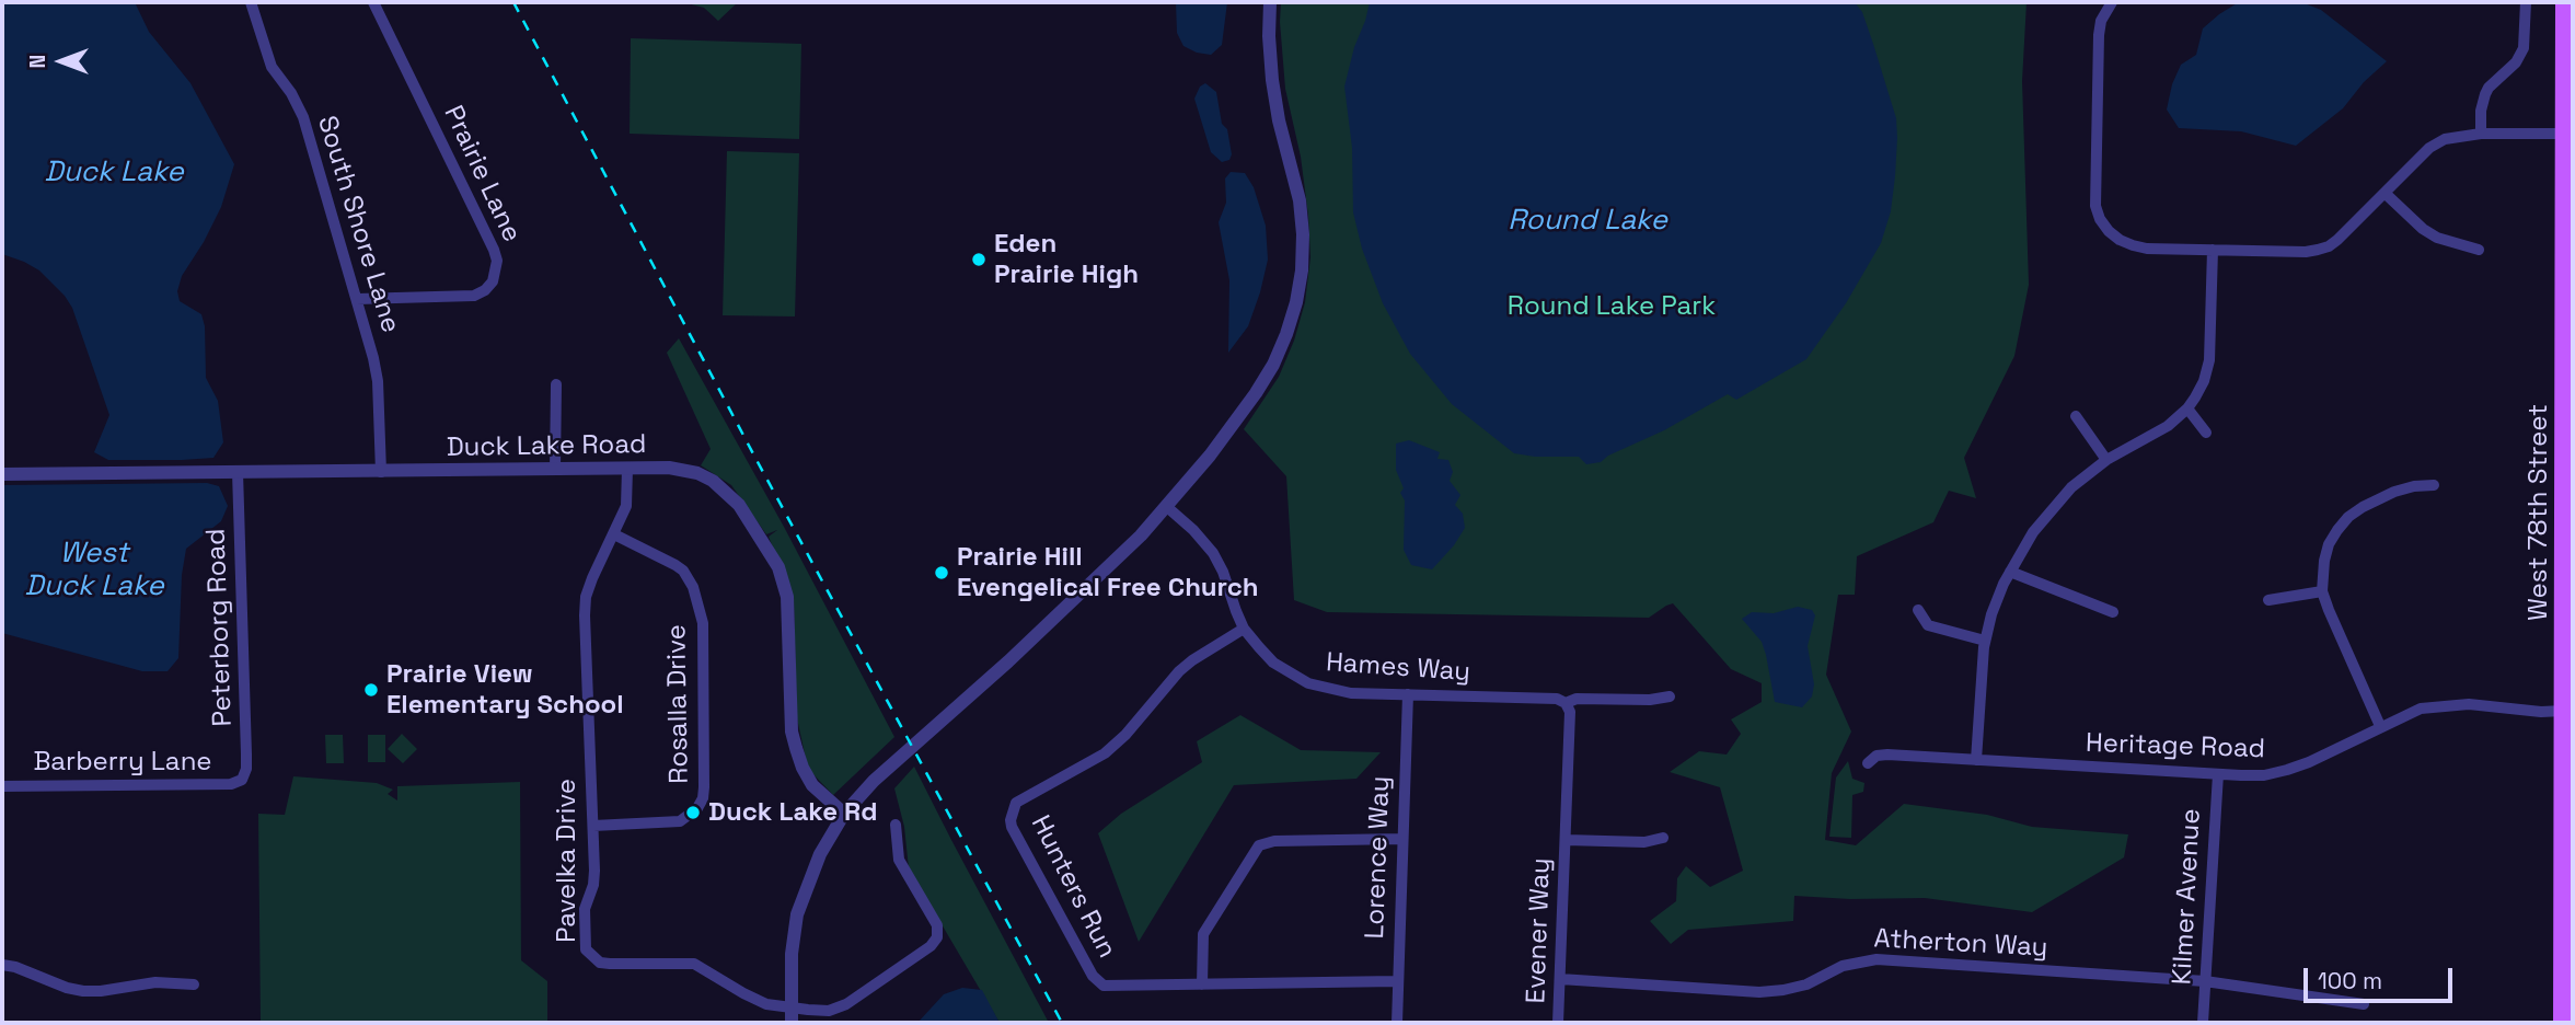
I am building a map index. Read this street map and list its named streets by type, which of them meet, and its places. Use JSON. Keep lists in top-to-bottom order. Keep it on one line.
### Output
{"streets":{"main road":["West 78th Street"],"street":["Prairie Lane","South Shore Lane","Duck Lake Road","Peterborg Road","Hames Way","Rosalla Drive","Heritage Road","Barberry Lane","Lorence Way","Pavelka Drive","Hunters Run","Kilmer Avenue","Evener Way","Atherton Way"]},"crossings":[["Prairie Lane","South Shore Lane"],["South Shore Lane","Duck Lake Road"],["Duck Lake Road","Peterborg Road"],["Duck Lake Road","Pavelka Drive"],["West 78th Street","Heritage Road"],["Peterborg Road","Barberry Lane"],["Hames Way","Lorence Way"],["Hames Way","Hunters Run"],["Hames Way","Evener Way"],["Rosalla Drive","Pavelka Drive"],["Heritage Road","Kilmer Avenue"],["Lorence Way","Hunters Run"],["Kilmer Avenue","Atherton Way"],["Evener Way","Atherton Way"]],"water":["Duck Lake","Round Lake","West Duck Lake"],"parks":["Round Lake Park"],"places":["Eden Prairie High","Prairie Hill Evengelical Free Church","Prairie View Elementary School","Duck Lake Rd"],"scale_bar":"100 m","north":"left"}
